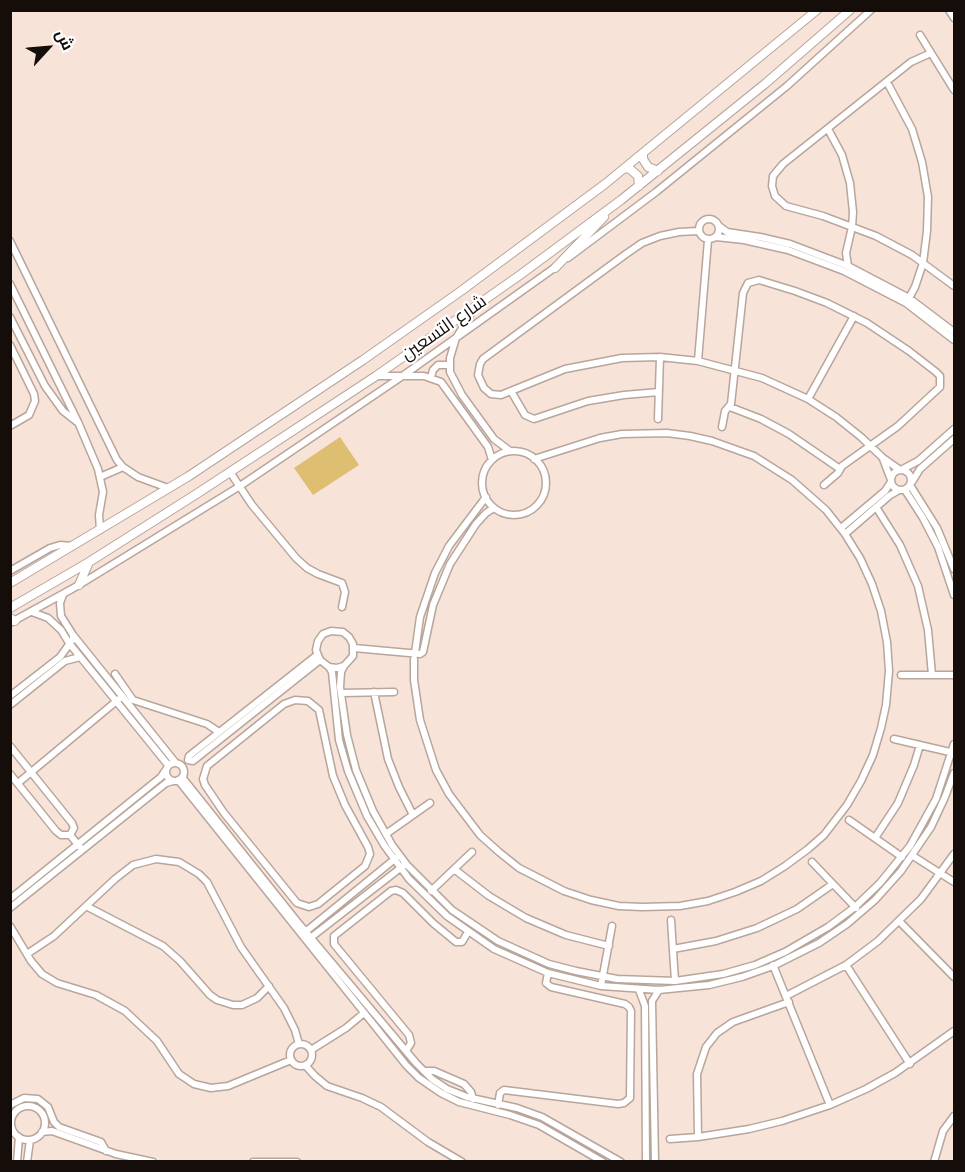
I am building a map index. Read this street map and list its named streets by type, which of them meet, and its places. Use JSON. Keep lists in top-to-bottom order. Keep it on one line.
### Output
{"streets":{"main road":["شارع التسعين"]},"north":"top right"}
